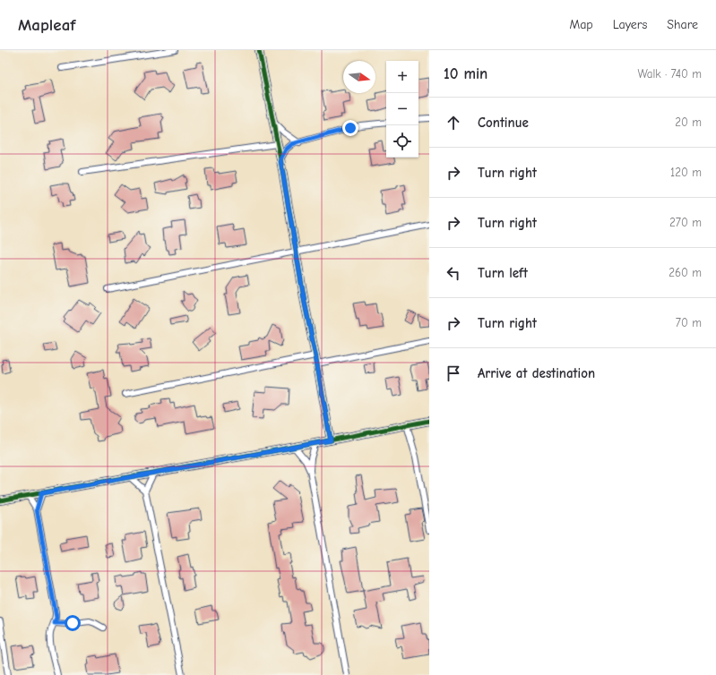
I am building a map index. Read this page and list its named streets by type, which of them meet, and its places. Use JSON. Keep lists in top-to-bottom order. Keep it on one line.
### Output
{"north":"right","page":{"header":"Mapleaf","nav":["Map","Layers","Share"],"heading":["10 min","Walk · 740 m"],"map_buttons":["+","−"],"list":[["Continue","20 m"],["Turn right","120 m"],["Turn right","270 m"],["Turn left","260 m"],["Turn right","70 m"],"Arrive at destination"]}}
